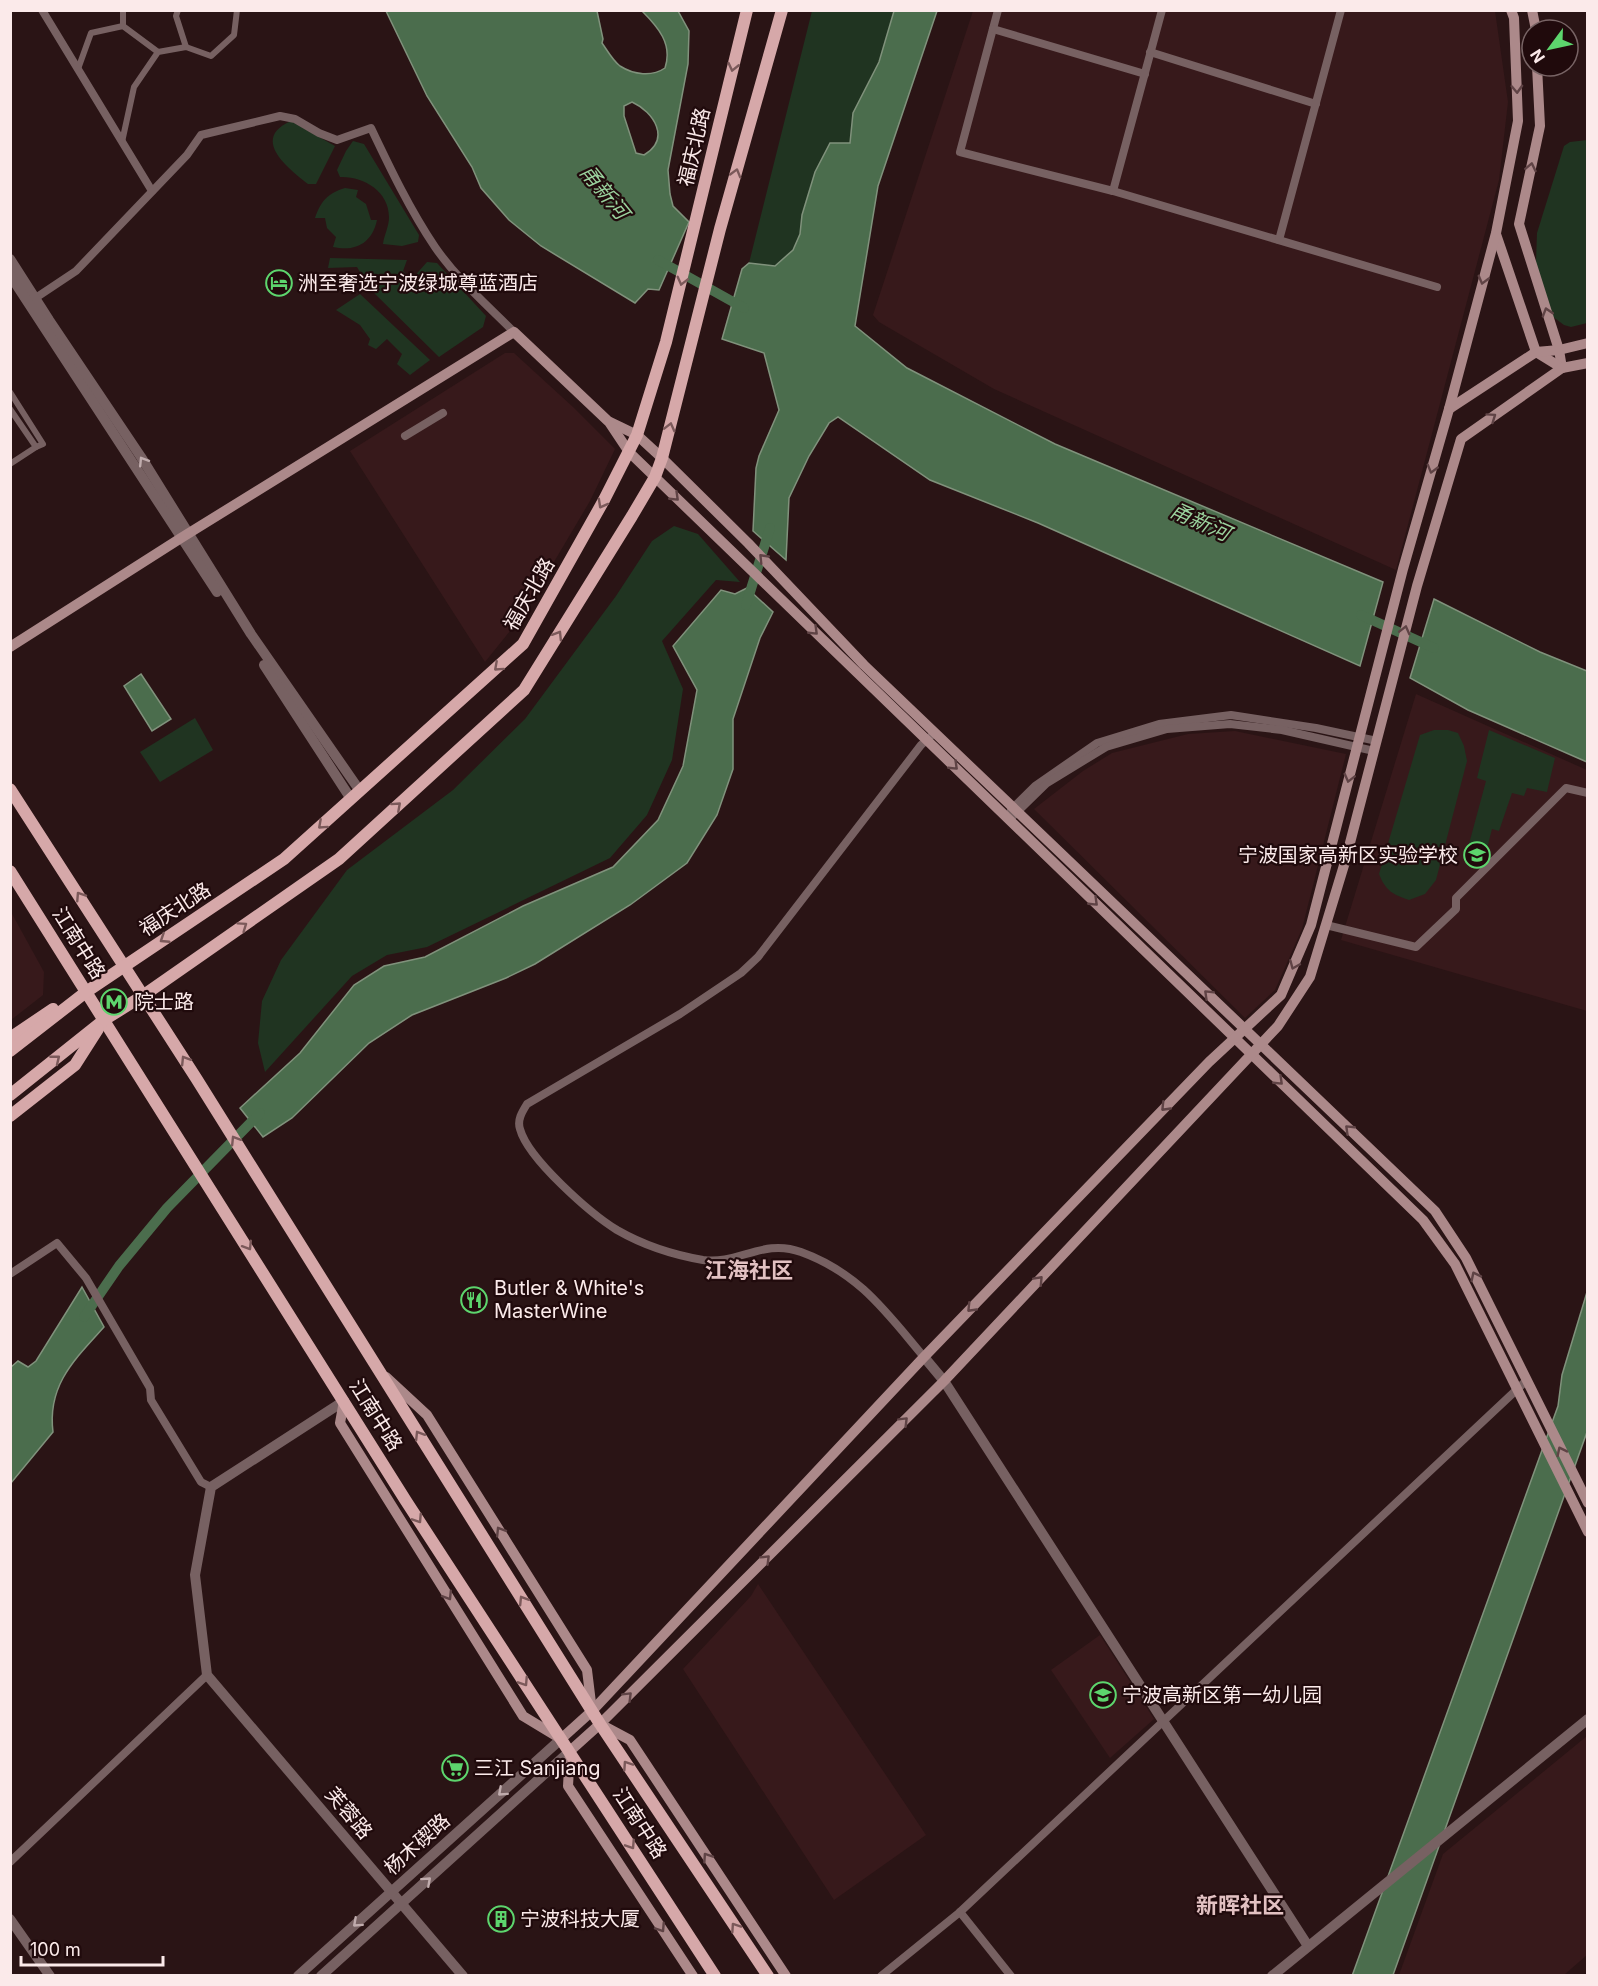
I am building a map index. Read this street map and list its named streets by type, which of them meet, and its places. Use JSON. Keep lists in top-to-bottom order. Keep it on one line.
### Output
{"streets":{"main road":["福庆北路","江南中路"],"street":["芙蓉路","杨木碶路"]},"crossings":[["福庆北路","江南中路"],["江南中路","杨木碶路"],["芙蓉路","杨木碶路"]],"districts":["江海社区","新晖社区"],"water":["甬新河"],"places":{"hotel":["洲至奢选宁波绿城尊蓝酒店"],"school or university":["宁波国家高新区实验学校","宁波高新区第一幼儿园"],"metro station":["院士路"],"restaurant":["Butler & White's MasterWine"],"supermarket":["三江 Sanjiang"],"building":["宁波科技大厦"]},"scale_bar":"100 m","north":"bottom left"}
